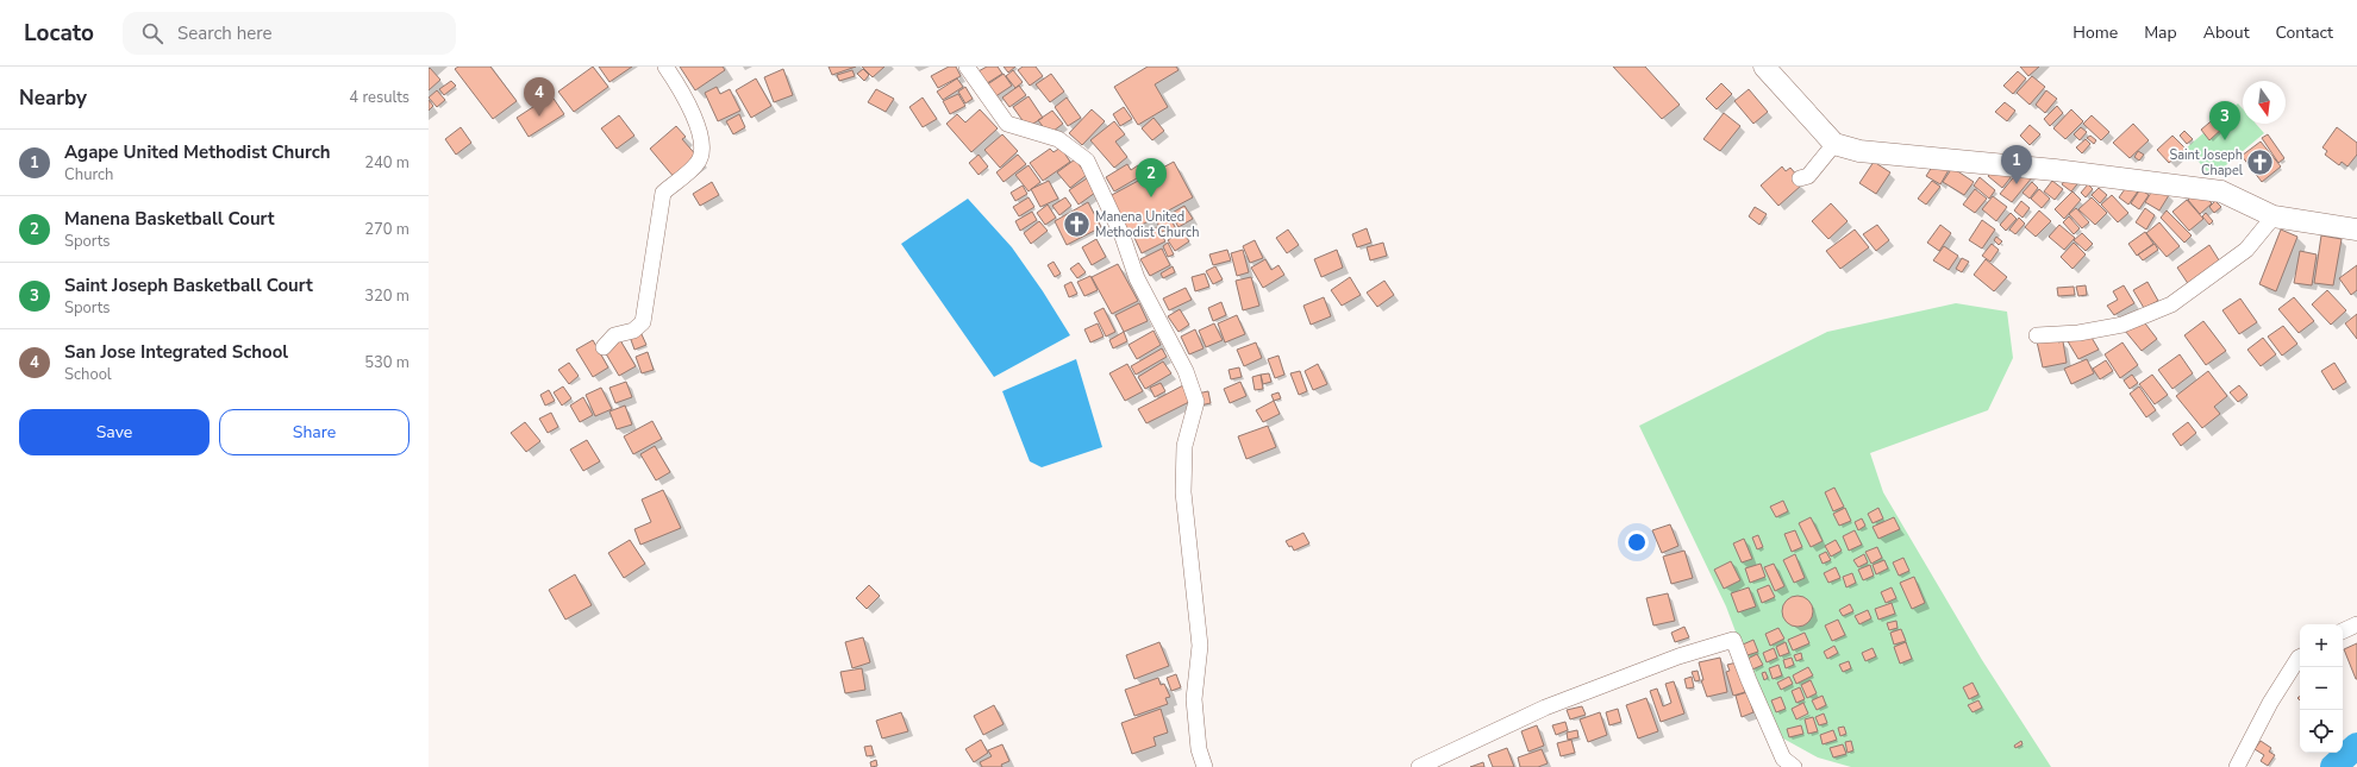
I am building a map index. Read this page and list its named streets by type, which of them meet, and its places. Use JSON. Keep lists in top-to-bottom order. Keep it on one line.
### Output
{"places":{"church":["Saint Joseph Chapel","Manena United Methodist Church"]},"north":"bottom","page":{"header":"Locato","search":"Search here","nav":["Home","Map","About","Contact"],"heading":["Nearby","4 results"],"pins":["4","3","1","2"],"list":[{"mark":"1","name":"Agape United Methodist Church","note":"Church","value":"240 m"},{"mark":"2","name":"Manena Basketball Court","note":"Sports","value":"270 m"},{"mark":"3","name":"Saint Joseph Basketball Court","note":"Sports","value":"320 m"},{"mark":"4","name":"San Jose Integrated School","note":"School","value":"530 m"}],"buttons":["Save","Share"],"map_buttons":["+","−"]}}
